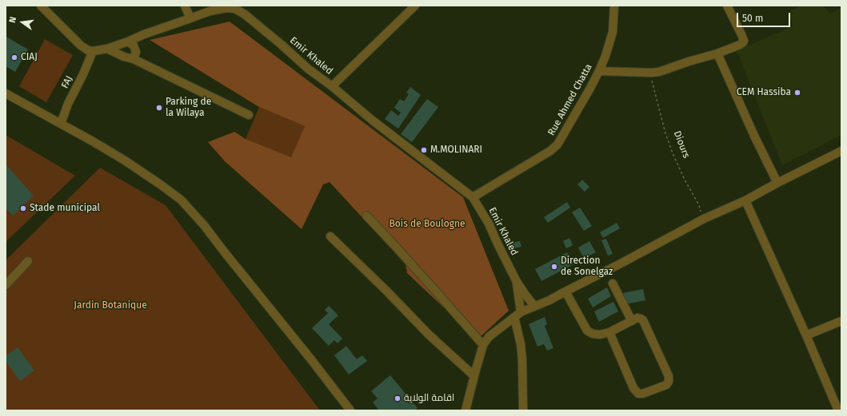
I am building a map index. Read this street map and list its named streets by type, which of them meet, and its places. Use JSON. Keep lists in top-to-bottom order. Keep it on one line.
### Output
{"streets":{"street":["Emir Khaled","FAJ","Rue Ahmed Chatta"],"path":["Diours"]},"crossings":[["Emir Khaled","FAJ"],["Emir Khaled","Rue Ahmed Chatta"]],"parks":["Bois de Boulogne","Jardin Botanique"],"places":["CIAJ","CEM Hassiba","Parking de la Wilaya","M.MOLINARI","Stade municipal","Direction de Sonelgaz","اقامة الولاية"],"scale_bar":"50 m","north":"left"}
